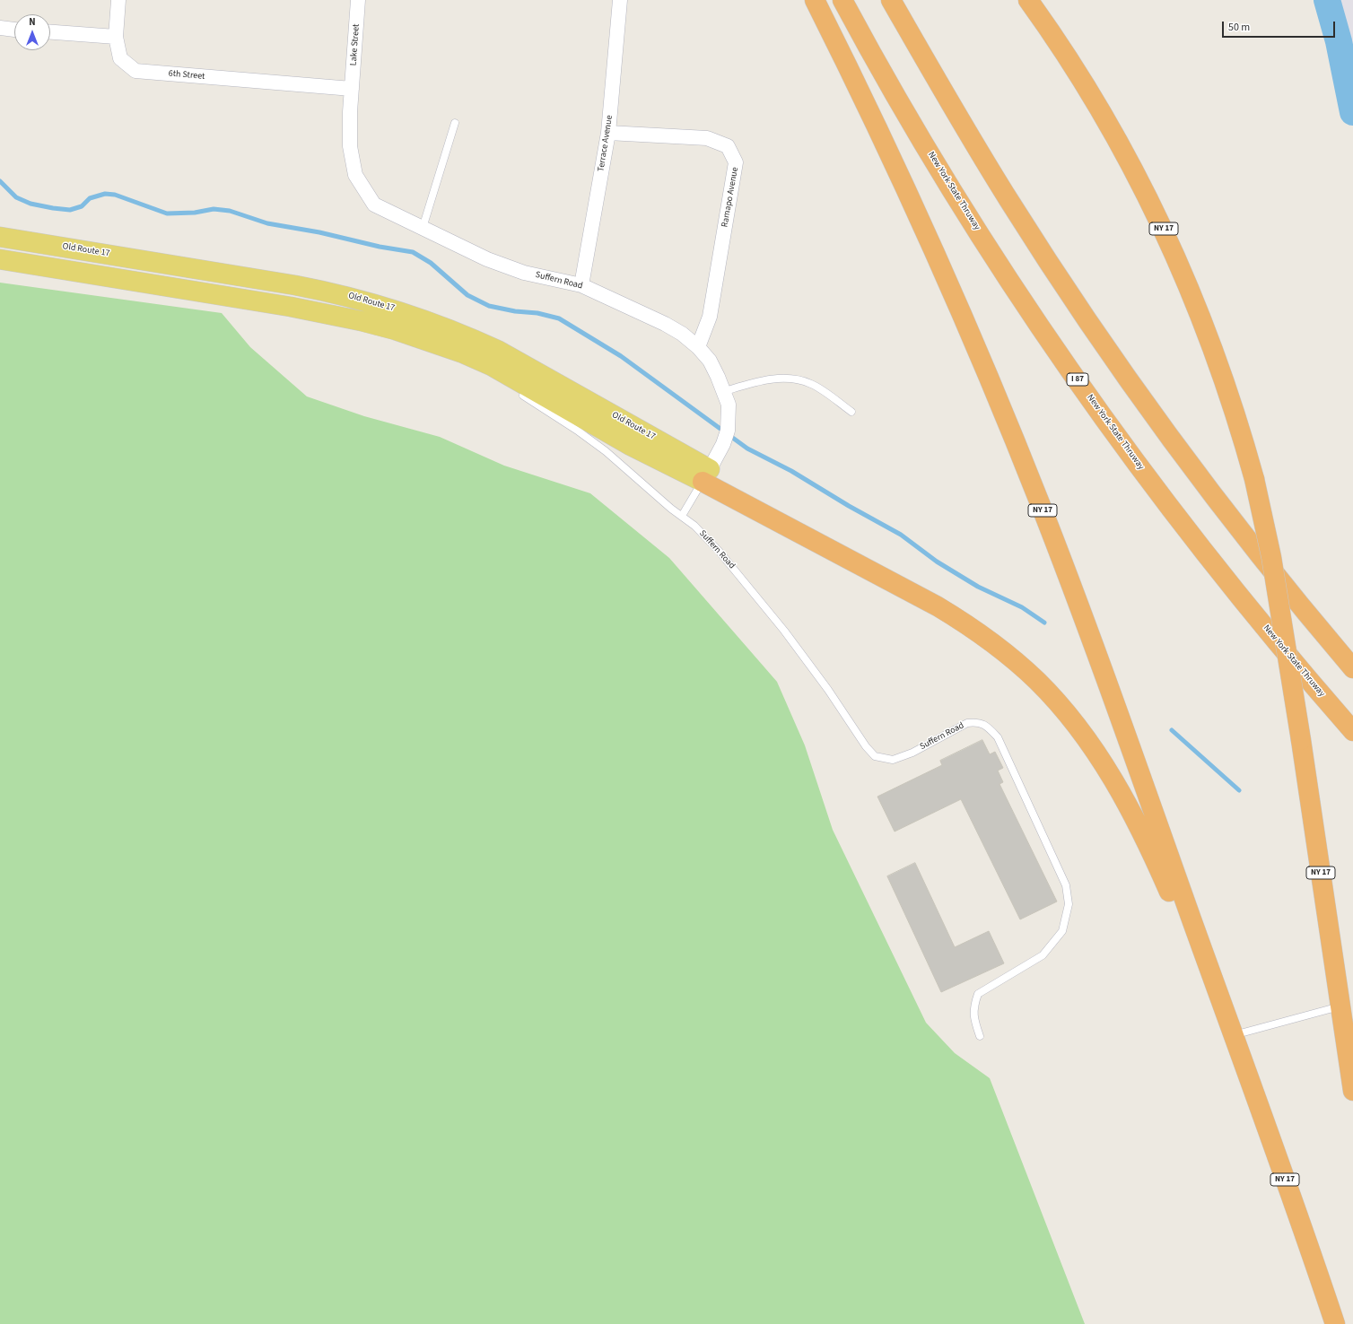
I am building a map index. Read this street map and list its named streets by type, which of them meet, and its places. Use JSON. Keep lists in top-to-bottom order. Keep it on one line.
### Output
{"streets":{"highway":["New York State Thruway","NY 17","I 87"],"main road":["Old Route 17"],"street":["Lake Street","6th Street","Terrace Avenue","Ramapo Avenue","Suffern Road"]},"crossings":[["Lake Street","6th Street"],["Lake Street","Suffern Road"],["6th Street","Suffern Road"],["Terrace Avenue","Ramapo Avenue"],["Terrace Avenue","Suffern Road"],["Ramapo Avenue","Suffern Road"],["Old Route 17","Suffern Road"]],"scale_bar":"50 m","north":"top"}
